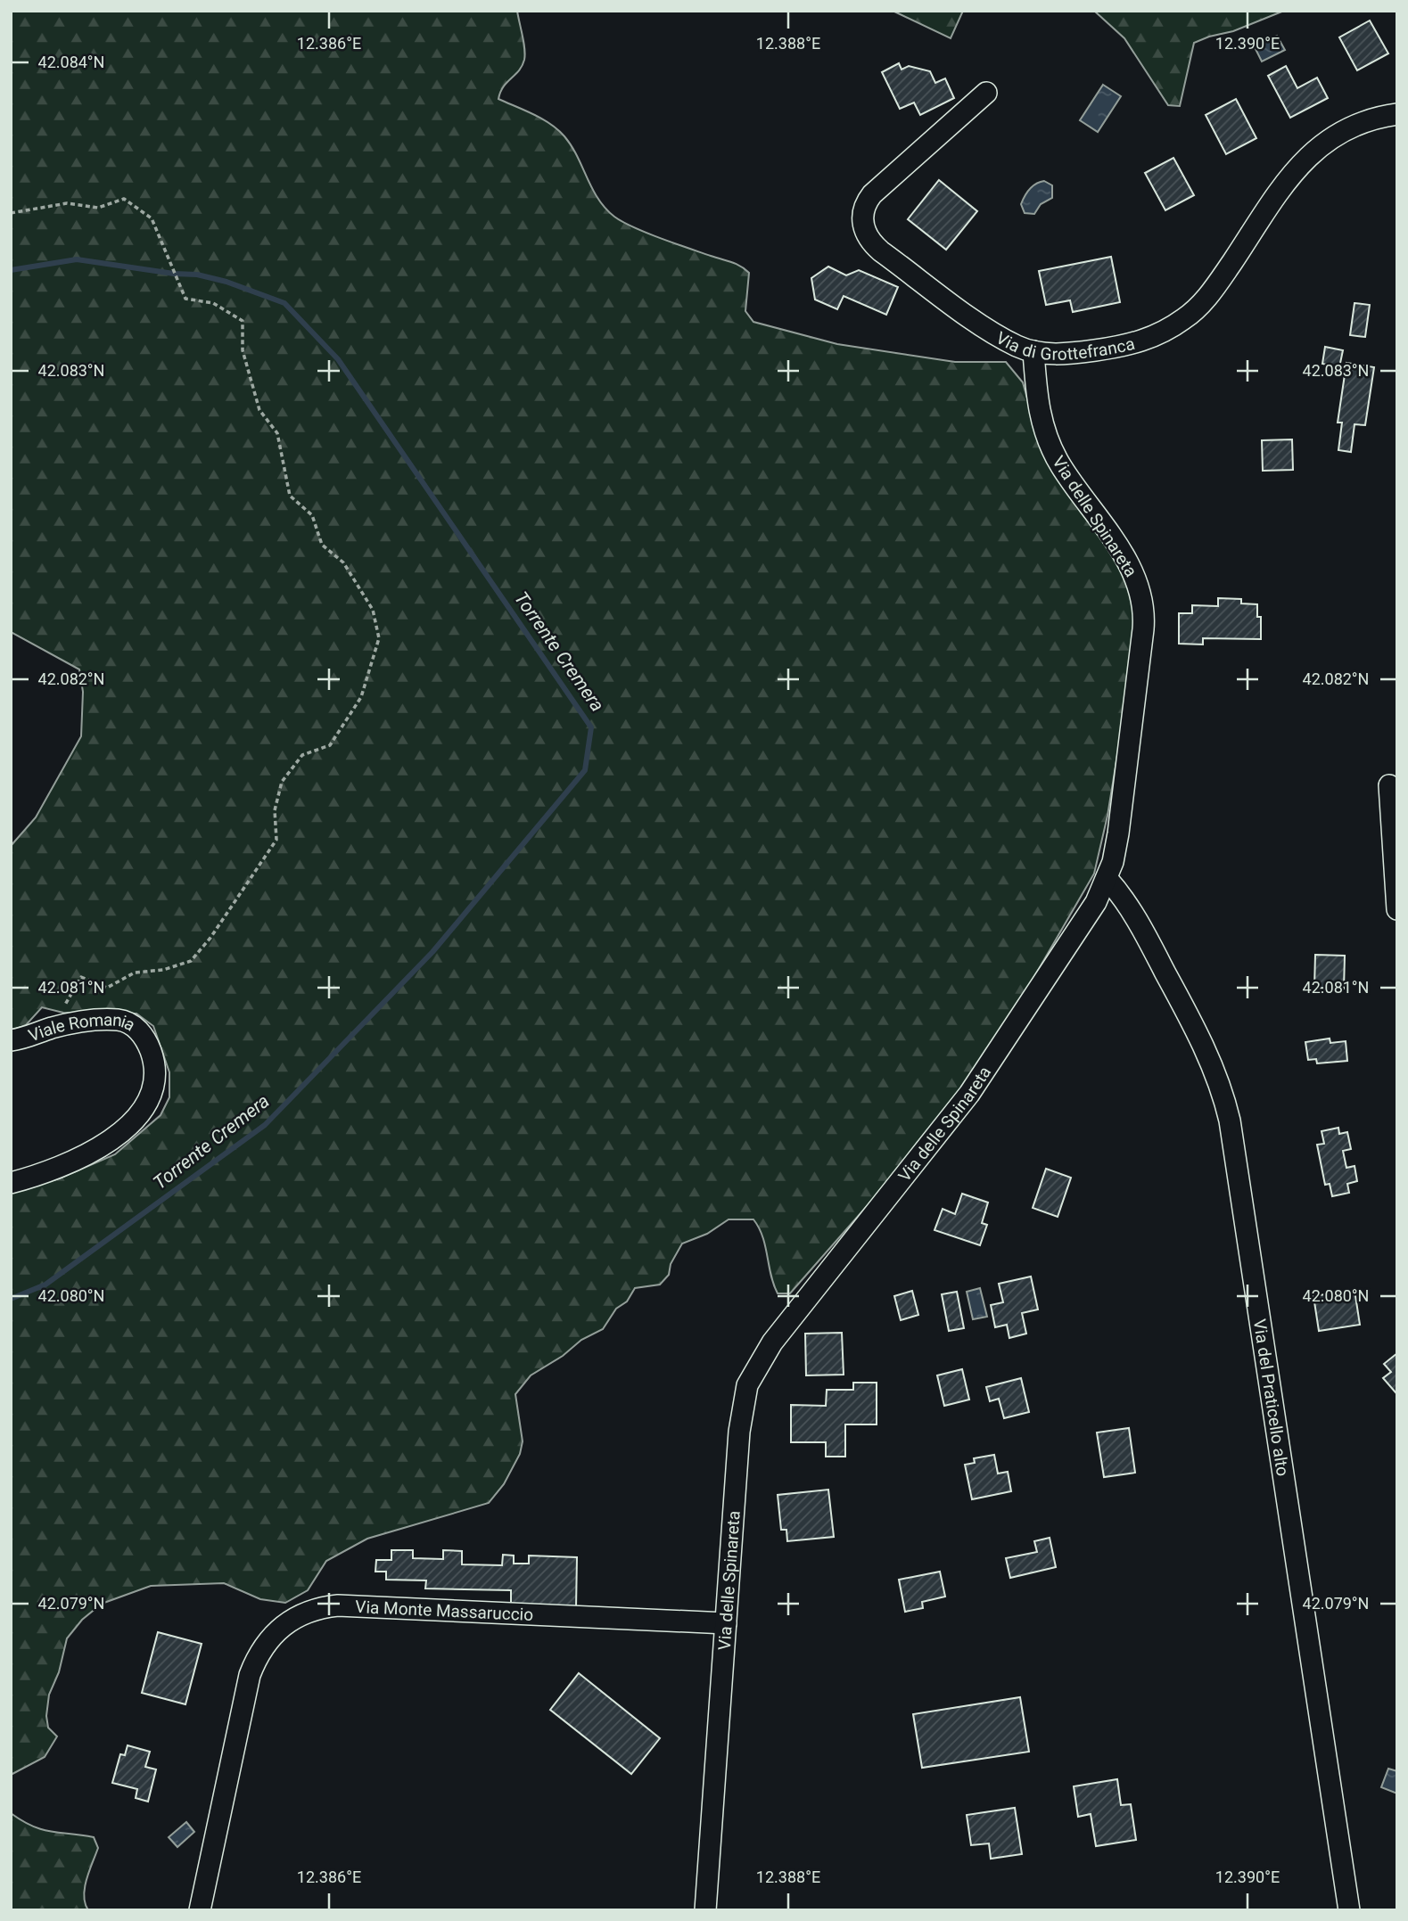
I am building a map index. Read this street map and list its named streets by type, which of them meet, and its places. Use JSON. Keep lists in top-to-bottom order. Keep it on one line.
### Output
{"streets":{"street":["Via di Grottefranca","Via delle Spinareta","Viale Romania","Via del Praticello alto","Via Monte Massaruccio"]},"crossings":[["Via di Grottefranca","Via delle Spinareta"],["Via delle Spinareta","Via del Praticello alto"],["Via delle Spinareta","Via Monte Massaruccio"]],"water":["Torrente Cremera"],"coordinates":["12.386°E","12.388°E","12.390°E","42.084°N","42.083°N","42.082°N","42.081°N","42.080°N","42.079°N"]}
